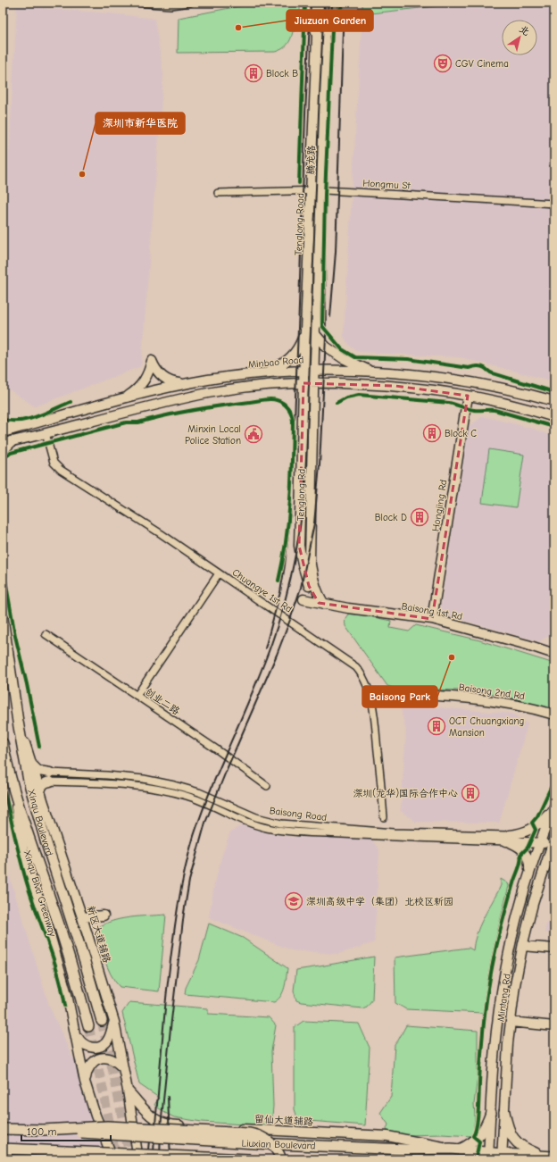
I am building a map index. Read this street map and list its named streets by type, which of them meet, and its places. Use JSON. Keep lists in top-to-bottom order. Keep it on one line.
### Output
{"streets":{"main road":["腾龙路","Tenglong Road","Minbao Road","Tenglong Rd","Hongjing Rd","Baisong 1st Rd","Baisong 2nd Rd","Xinqu Boulevard","新区大道辅路","Mintang Rd","留仙大道辅路","Liuxian Boulevard"],"street":["Hongmu St","Chuangye 1st Rd","创业二路","Baisong Road"],"cycle path":["Xinqu Blvd Greenway"]},"crossings":[["腾龙路","Hongmu St"],["腾龙路","Tenglong Road"],["腾龙路","Minbao Road"],["腾龙路","Tenglong Rd"],["Hongmu St","Tenglong Road"],["Tenglong Road","Minbao Road"],["Tenglong Road","Tenglong Rd"],["Tenglong Rd","Baisong 1st Rd"],["Hongjing Rd","Baisong 1st Rd"],["Xinqu Boulevard","新区大道辅路"],["新区大道辅路","留仙大道辅路"],["Mintang Rd","Liuxian Boulevard"],["留仙大道辅路","Liuxian Boulevard"]],"places":{"other":["Jiuzuan Garden","深圳市新华医院","Baisong Park"],"theatre":["CGV Cinema"],"building":["Block B","Block C","Block D","OCT Chuangxiang Mansion","深圳(龙华)国际合作中心"],"public building":["Minxin Local Police Station"],"school or university":["深圳高级中学（集团）北校区新园"]},"scale_bar":"100 m","north":"top right"}
